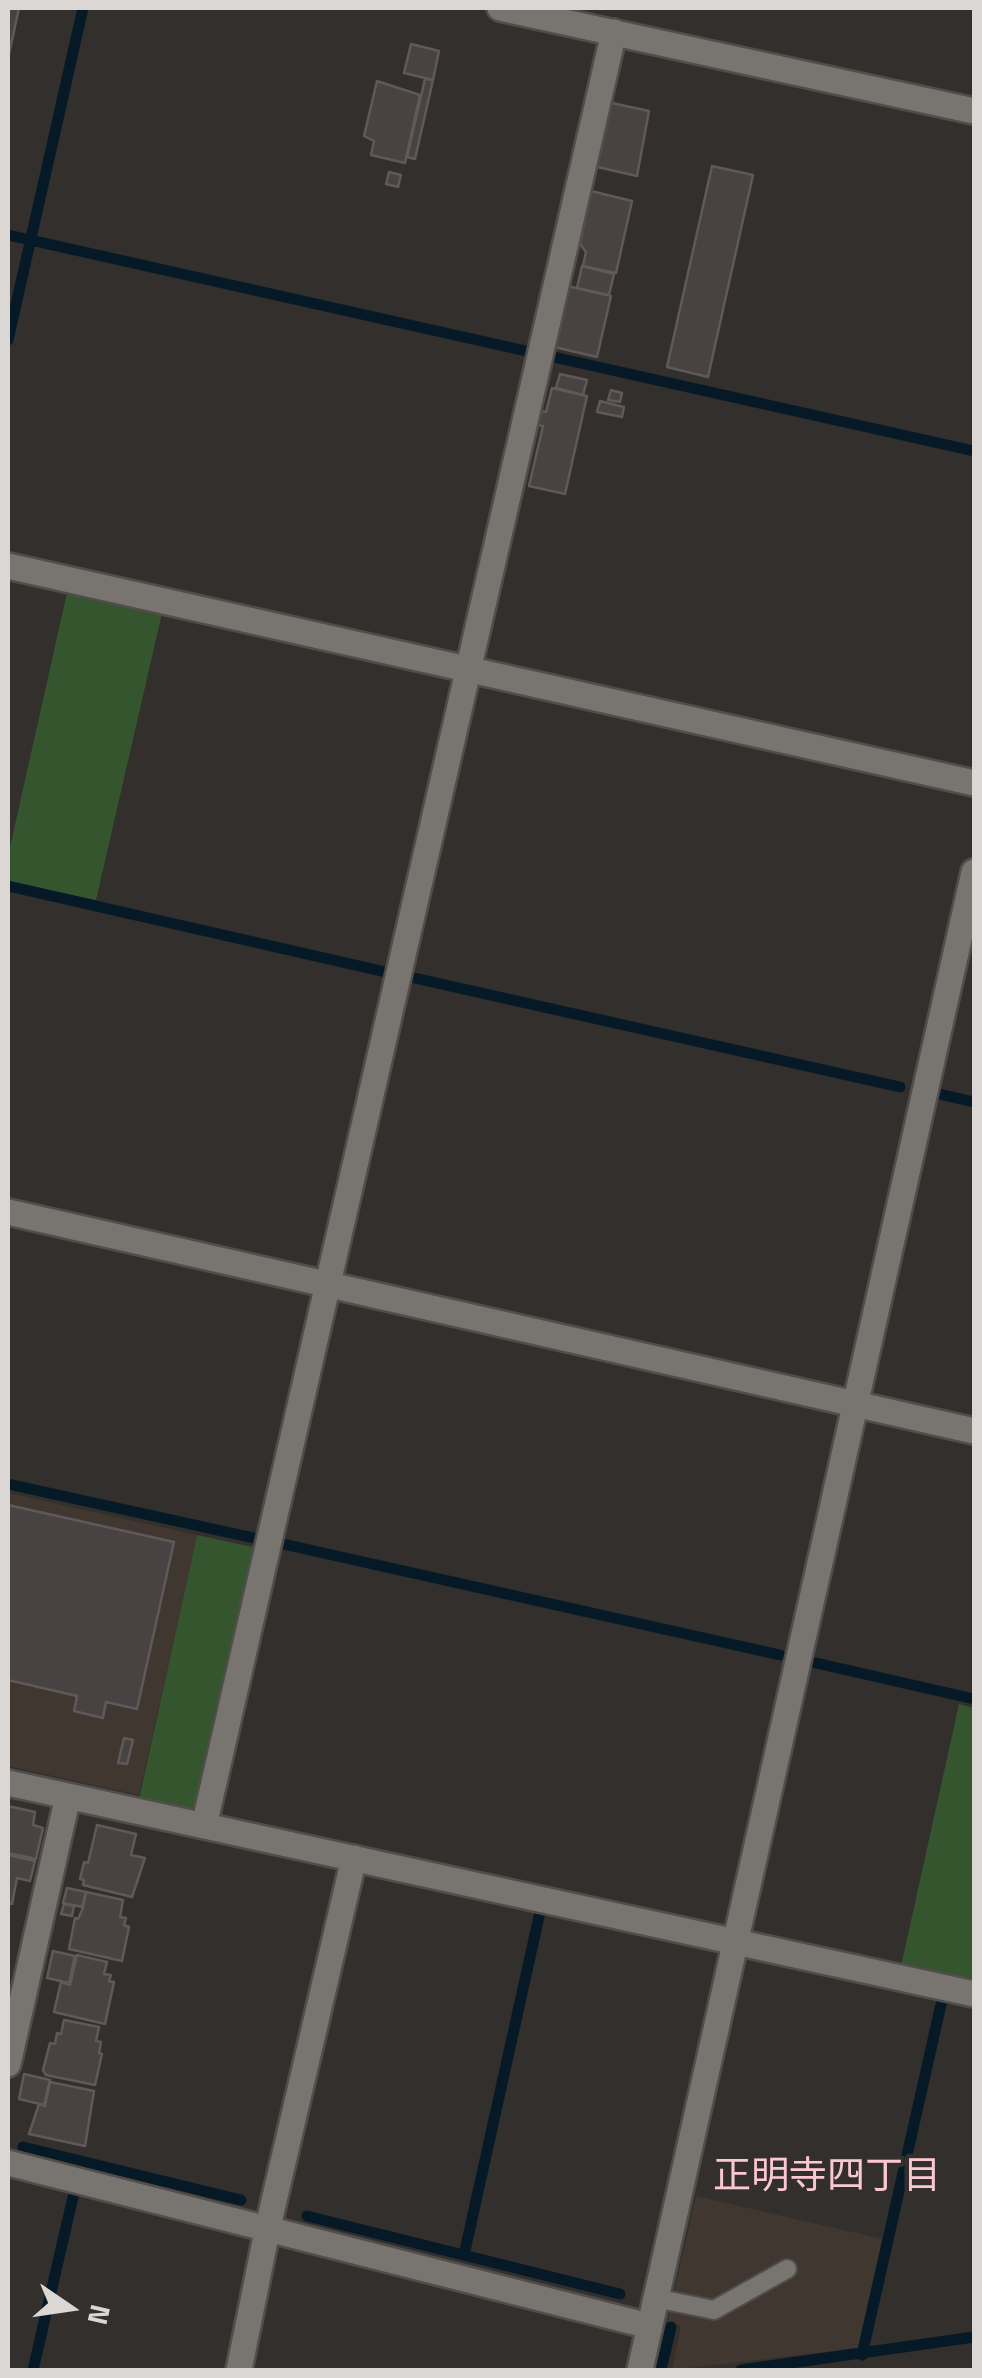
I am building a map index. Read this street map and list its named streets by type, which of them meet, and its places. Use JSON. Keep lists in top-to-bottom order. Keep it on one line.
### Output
{"districts":["正明寺四丁目"],"north":"right"}
